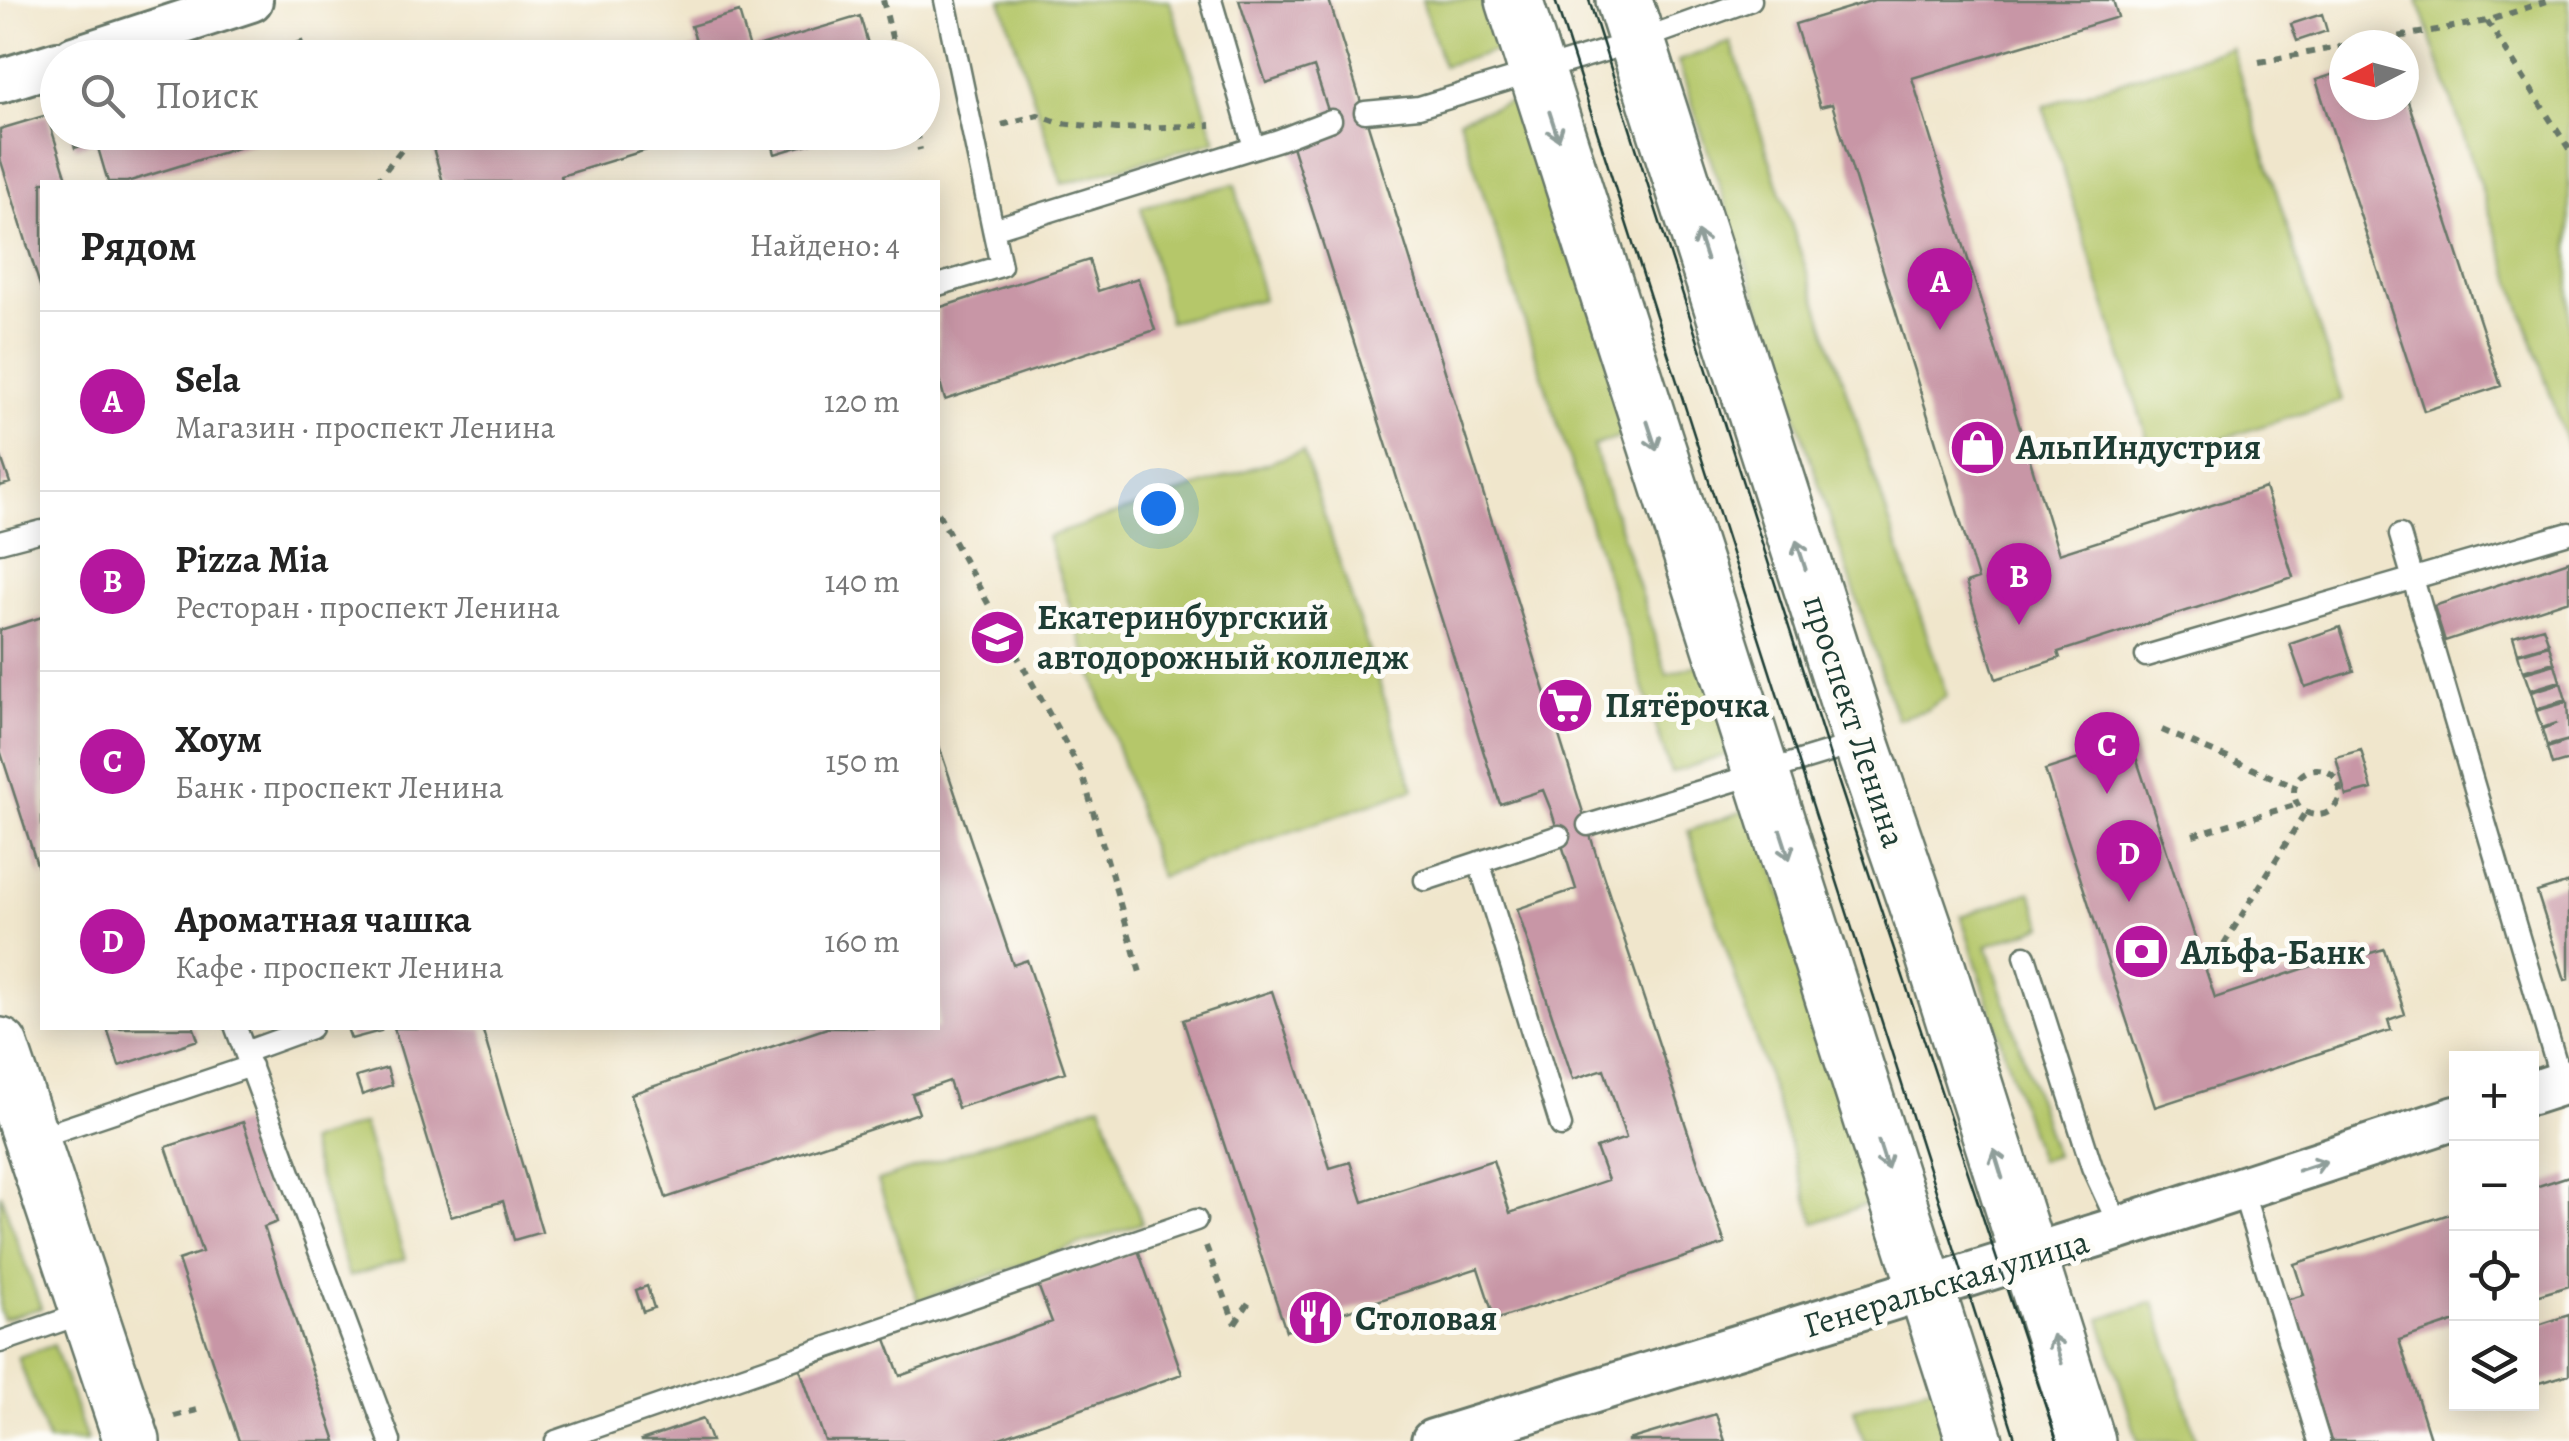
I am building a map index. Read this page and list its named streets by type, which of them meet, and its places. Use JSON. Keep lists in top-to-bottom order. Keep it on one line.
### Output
{"streets":{"main road":["проспект Ленина"],"street":["Генеральская улица"]},"crossings":[["проспект Ленина","Генеральская улица"]],"places":{"shop":["АльпИндустрия"],"school or university":["Екатеринбургский автодорожный колледж"],"supermarket":["Пятёрочка"],"bank":["Альфа-Банк"],"restaurant":["Столовая"]},"north":"left","page":{"search":"Поиск","heading":["Рядом","Найдено: 4"],"pins":["A","B","C","D"],"list":[{"mark":"A","name":"Sela","note":"Магазин · проспект Ленина","value":"120 m"},{"mark":"B","name":"Pizza Mia","note":"Ресторан · проспект Ленина","value":"140 m"},{"mark":"C","name":"Хоум","note":"Банк · проспект Ленина","value":"150 m"},{"mark":"D","name":"Ароматная чашка","note":"Кафе · проспект Ленина","value":"160 m"}],"map_buttons":["+","−"]}}
